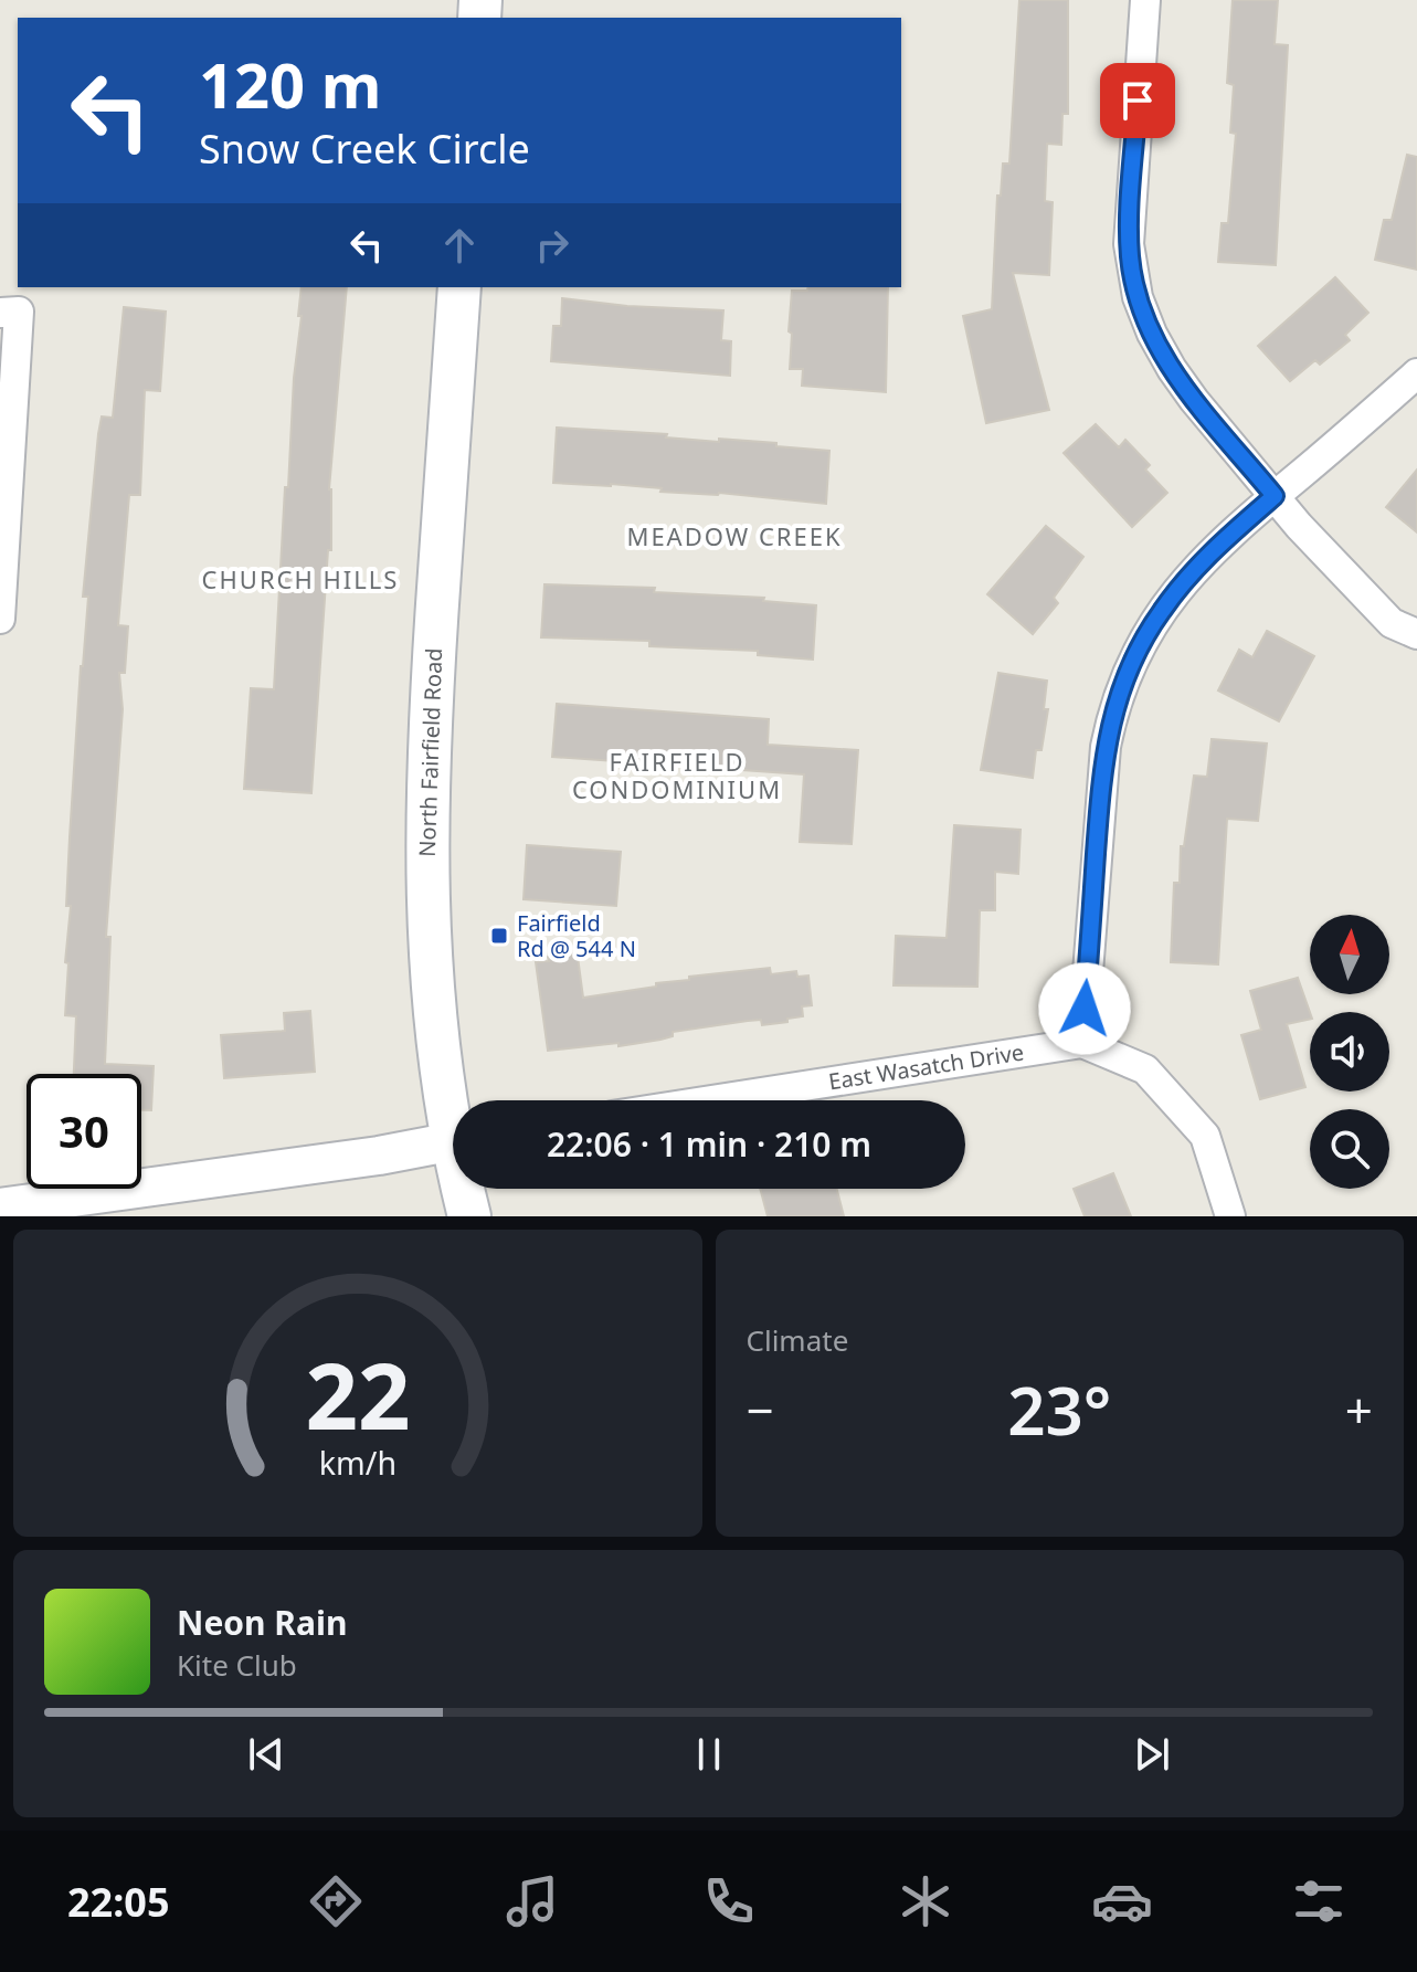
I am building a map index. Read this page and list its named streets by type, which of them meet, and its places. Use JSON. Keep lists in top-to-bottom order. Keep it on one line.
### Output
{"streets":{"main road":["North Fairfield Road"],"street":["East Wasatch Drive"]},"districts":["MEADOW CREEK","CHURCH HILLS","FAIRFIELD CONDOMINIUM"],"places":{"transit":["Fairfield Rd @ 544 N"]},"north":"top","page":{"turn":["120 m","Snow Creek Circle"],"limit":"30","trip":"22:06 · 1 min · 210 m","tile":"Climate","heat":["−","23°","+"],"song":["Neon Rain","Kite Club"],"tabs":"22:05","gauge":["22","km/h"]}}
